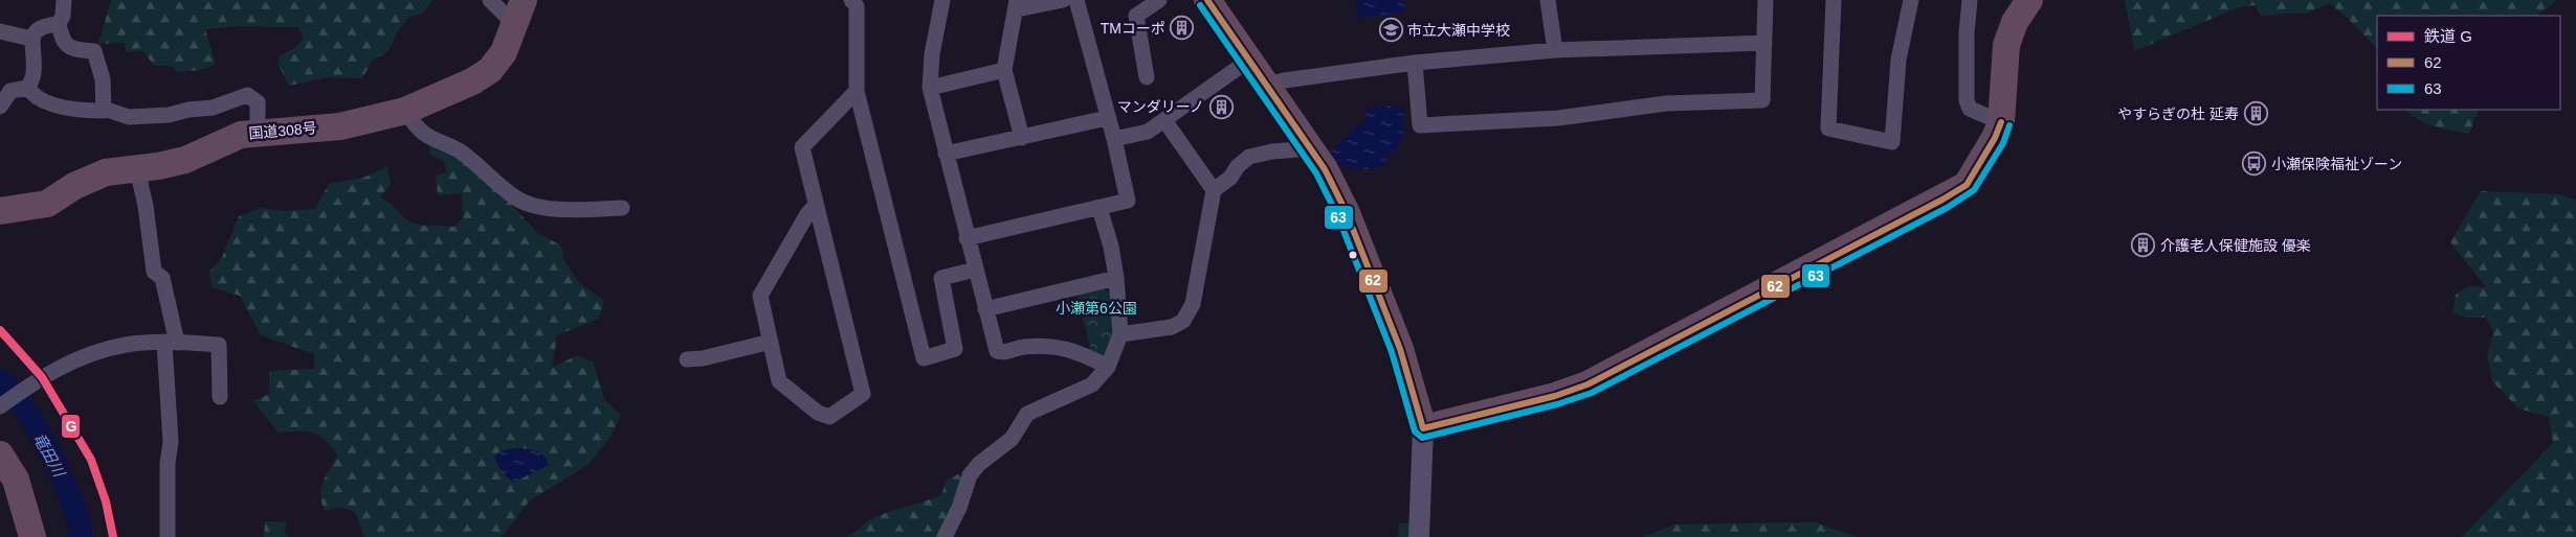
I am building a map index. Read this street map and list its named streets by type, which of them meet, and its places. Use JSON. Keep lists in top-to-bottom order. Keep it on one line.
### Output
{"streets":{"highway":["国道308号"]},"water":["竜田川"],"parks":["小瀬第6公園"],"places":{"building":["TMコーポ","マンダリーノ","やすらぎの杜 延寿","介護老人保健施設 優楽"],"school or university":["市立大瀬中学校"],"bus stop":["小瀬保険福祉ゾーン"]},"lines":["transit line 62","transit line 63","rail line G"],"legend":["鉄道 G","62","63"]}
